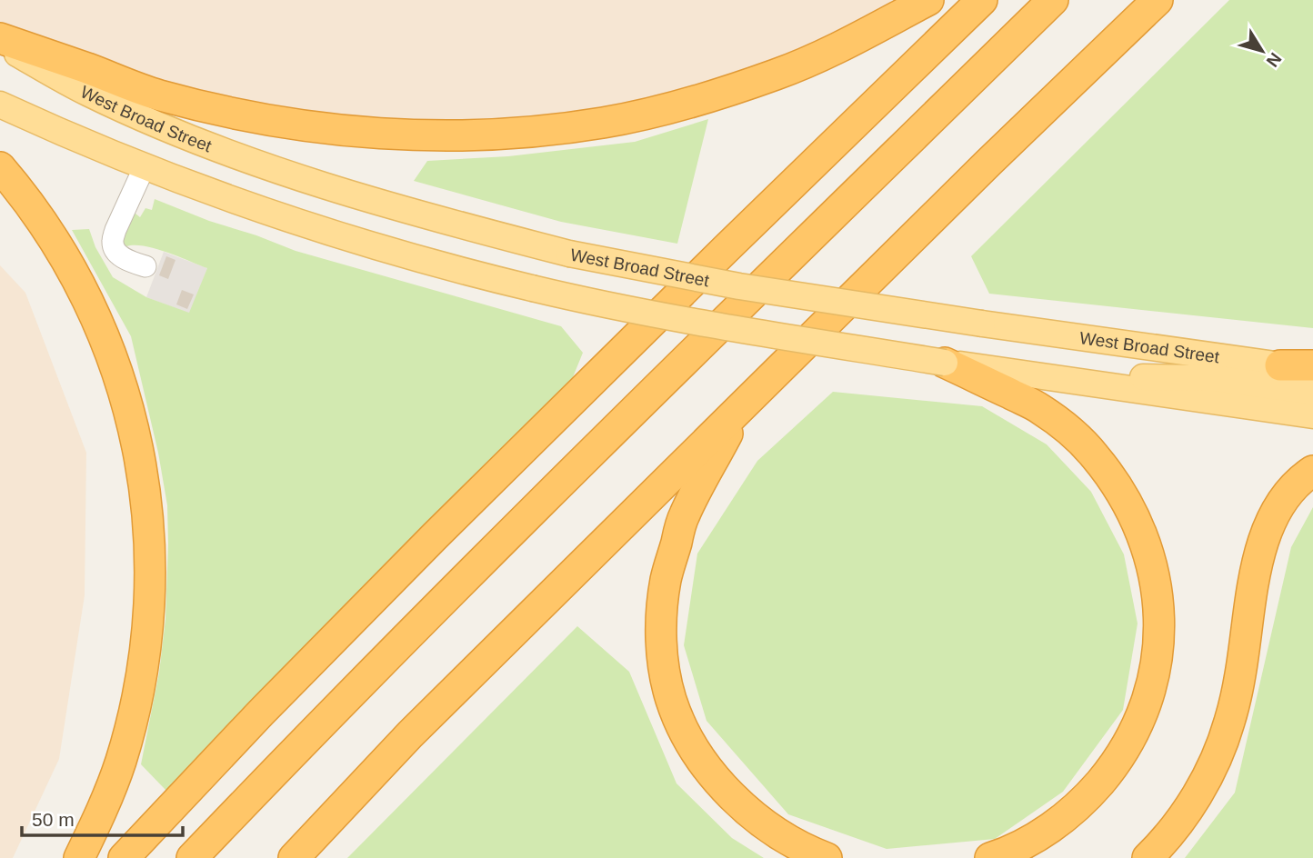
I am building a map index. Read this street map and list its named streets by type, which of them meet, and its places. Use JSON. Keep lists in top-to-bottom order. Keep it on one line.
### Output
{"streets":{"main road":["West Broad Street"]},"scale_bar":"50 m","north":"bottom right"}
